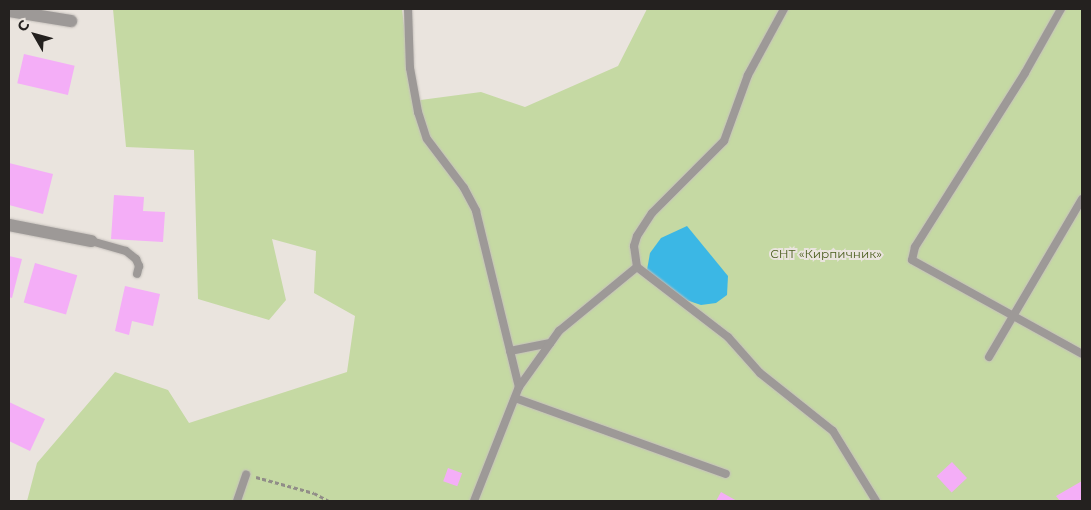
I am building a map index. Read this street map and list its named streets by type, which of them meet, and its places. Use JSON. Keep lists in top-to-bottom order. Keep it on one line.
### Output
{"parks":["СНТ «Кирпичник»"],"north":"top left"}
